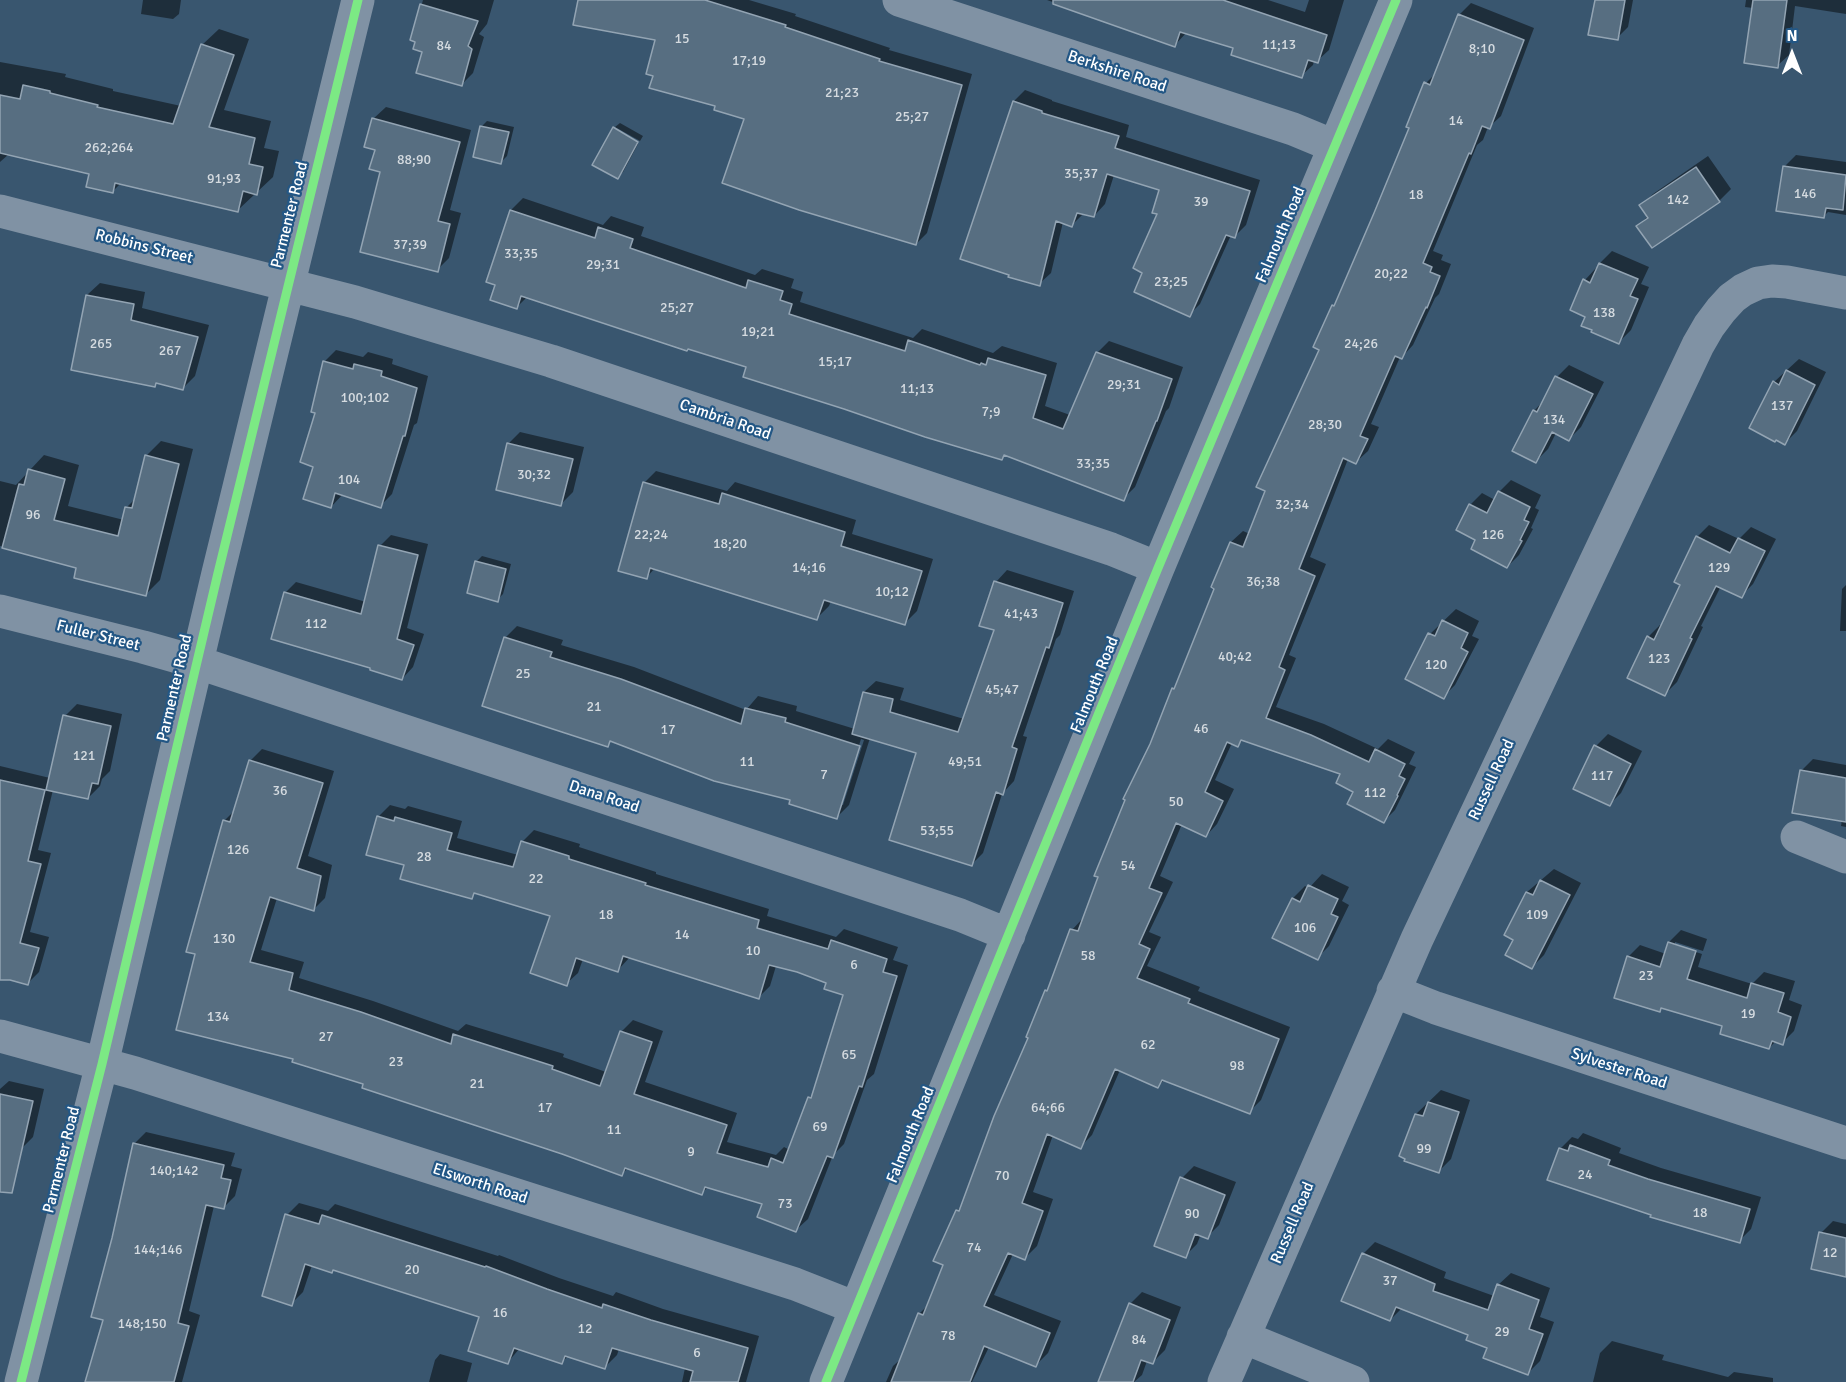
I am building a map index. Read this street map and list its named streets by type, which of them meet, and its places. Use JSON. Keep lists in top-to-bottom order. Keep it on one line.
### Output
{"streets":{"street":["Berkshire Road","Parmenter Road","Falmouth Road","Robbins Street","Cambria Road","Fuller Street","Russell Road","Dana Road","Sylvester Road","Elsworth Road"]},"crossings":[["Berkshire Road","Falmouth Road"],["Parmenter Road","Robbins Street"],["Parmenter Road","Cambria Road"],["Parmenter Road","Fuller Street"],["Parmenter Road","Dana Road"],["Parmenter Road","Elsworth Road"],["Falmouth Road","Cambria Road"],["Falmouth Road","Dana Road"],["Falmouth Road","Elsworth Road"],["Robbins Street","Cambria Road"],["Fuller Street","Dana Road"],["Russell Road","Sylvester Road"]],"house_numbers":["15","11;13","84","8;10","17;19","21;23","25;27","14","262;264","88;90","35;37","91;93","146","18","142","39","37;39","33;35","29;31","20;22","23;25","25;27","138","19;21","265","24;26","267","15;17","29;31","11;13","100;102","137","7;9","134","28;30","33;35","30;32","104","32;34","96","22;24","126","18;20","14;16","129","36;38","10;12","41;43","112","40;42","123","120","25","45;47","21","46","17","121","11","49;51","7","117","36","112","50","53;55","126","28","54","22","18","109","106","14","130","10","58","6","23","19","134","27","62","65","23","98","21","17","64;66","69","11","99","9","140;142","24","70","73","18","90","74","144;146","12","20","37","16","148;150","12","29","78","84","6"],"north":"top"}
